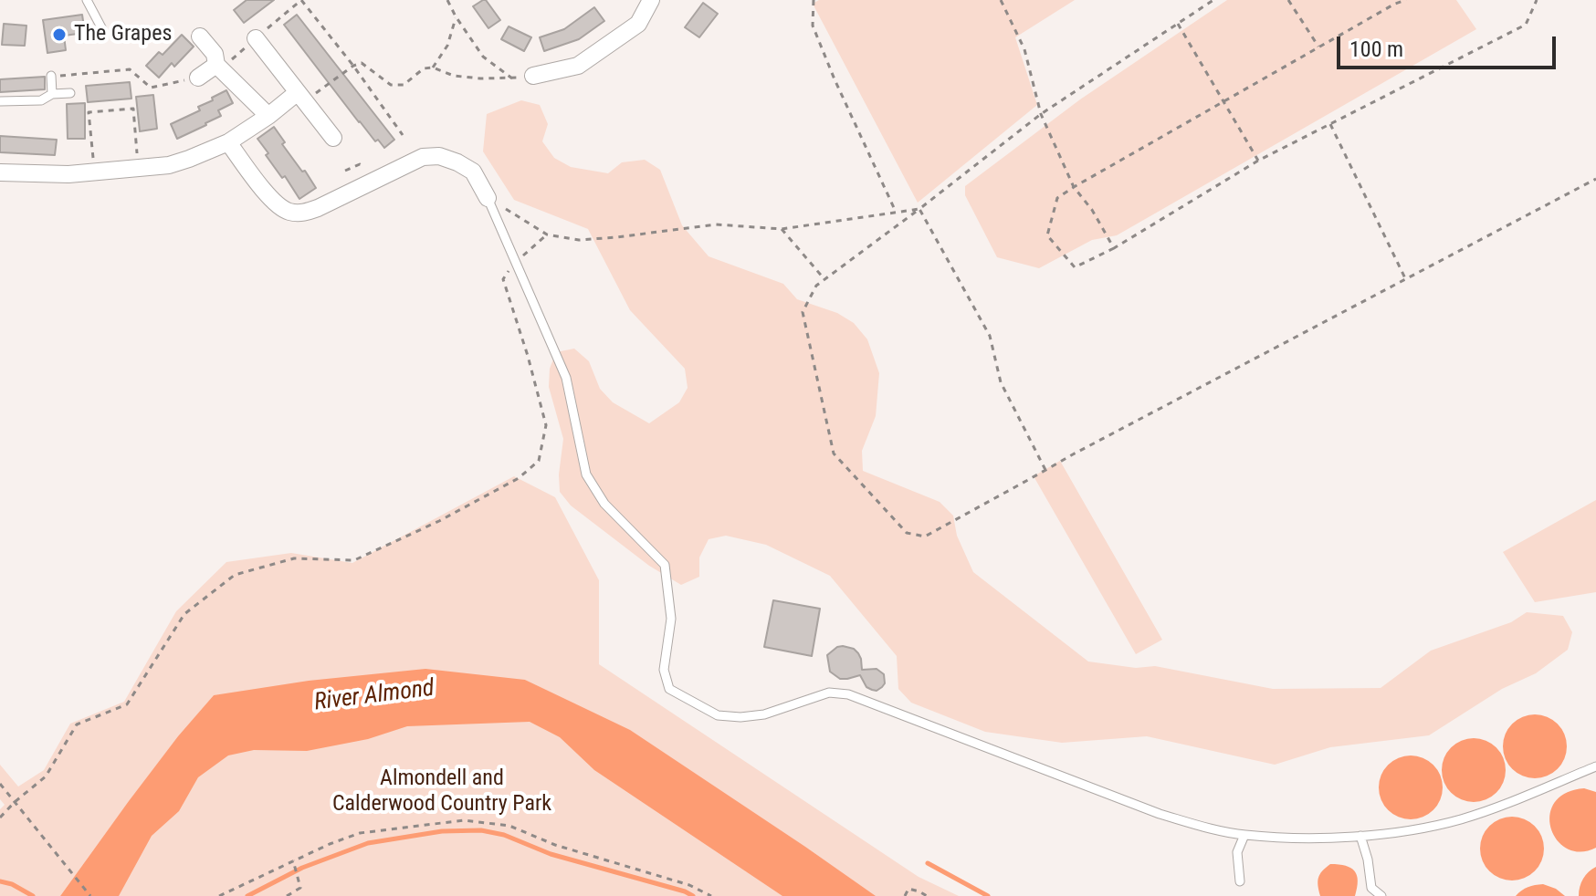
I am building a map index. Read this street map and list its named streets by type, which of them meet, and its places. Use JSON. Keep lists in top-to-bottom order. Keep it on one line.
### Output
{"water":["River Almond"],"parks":["Almondell and Calderwood Country Park"],"places":["The Grapes"],"scale_bar":"100 m"}
